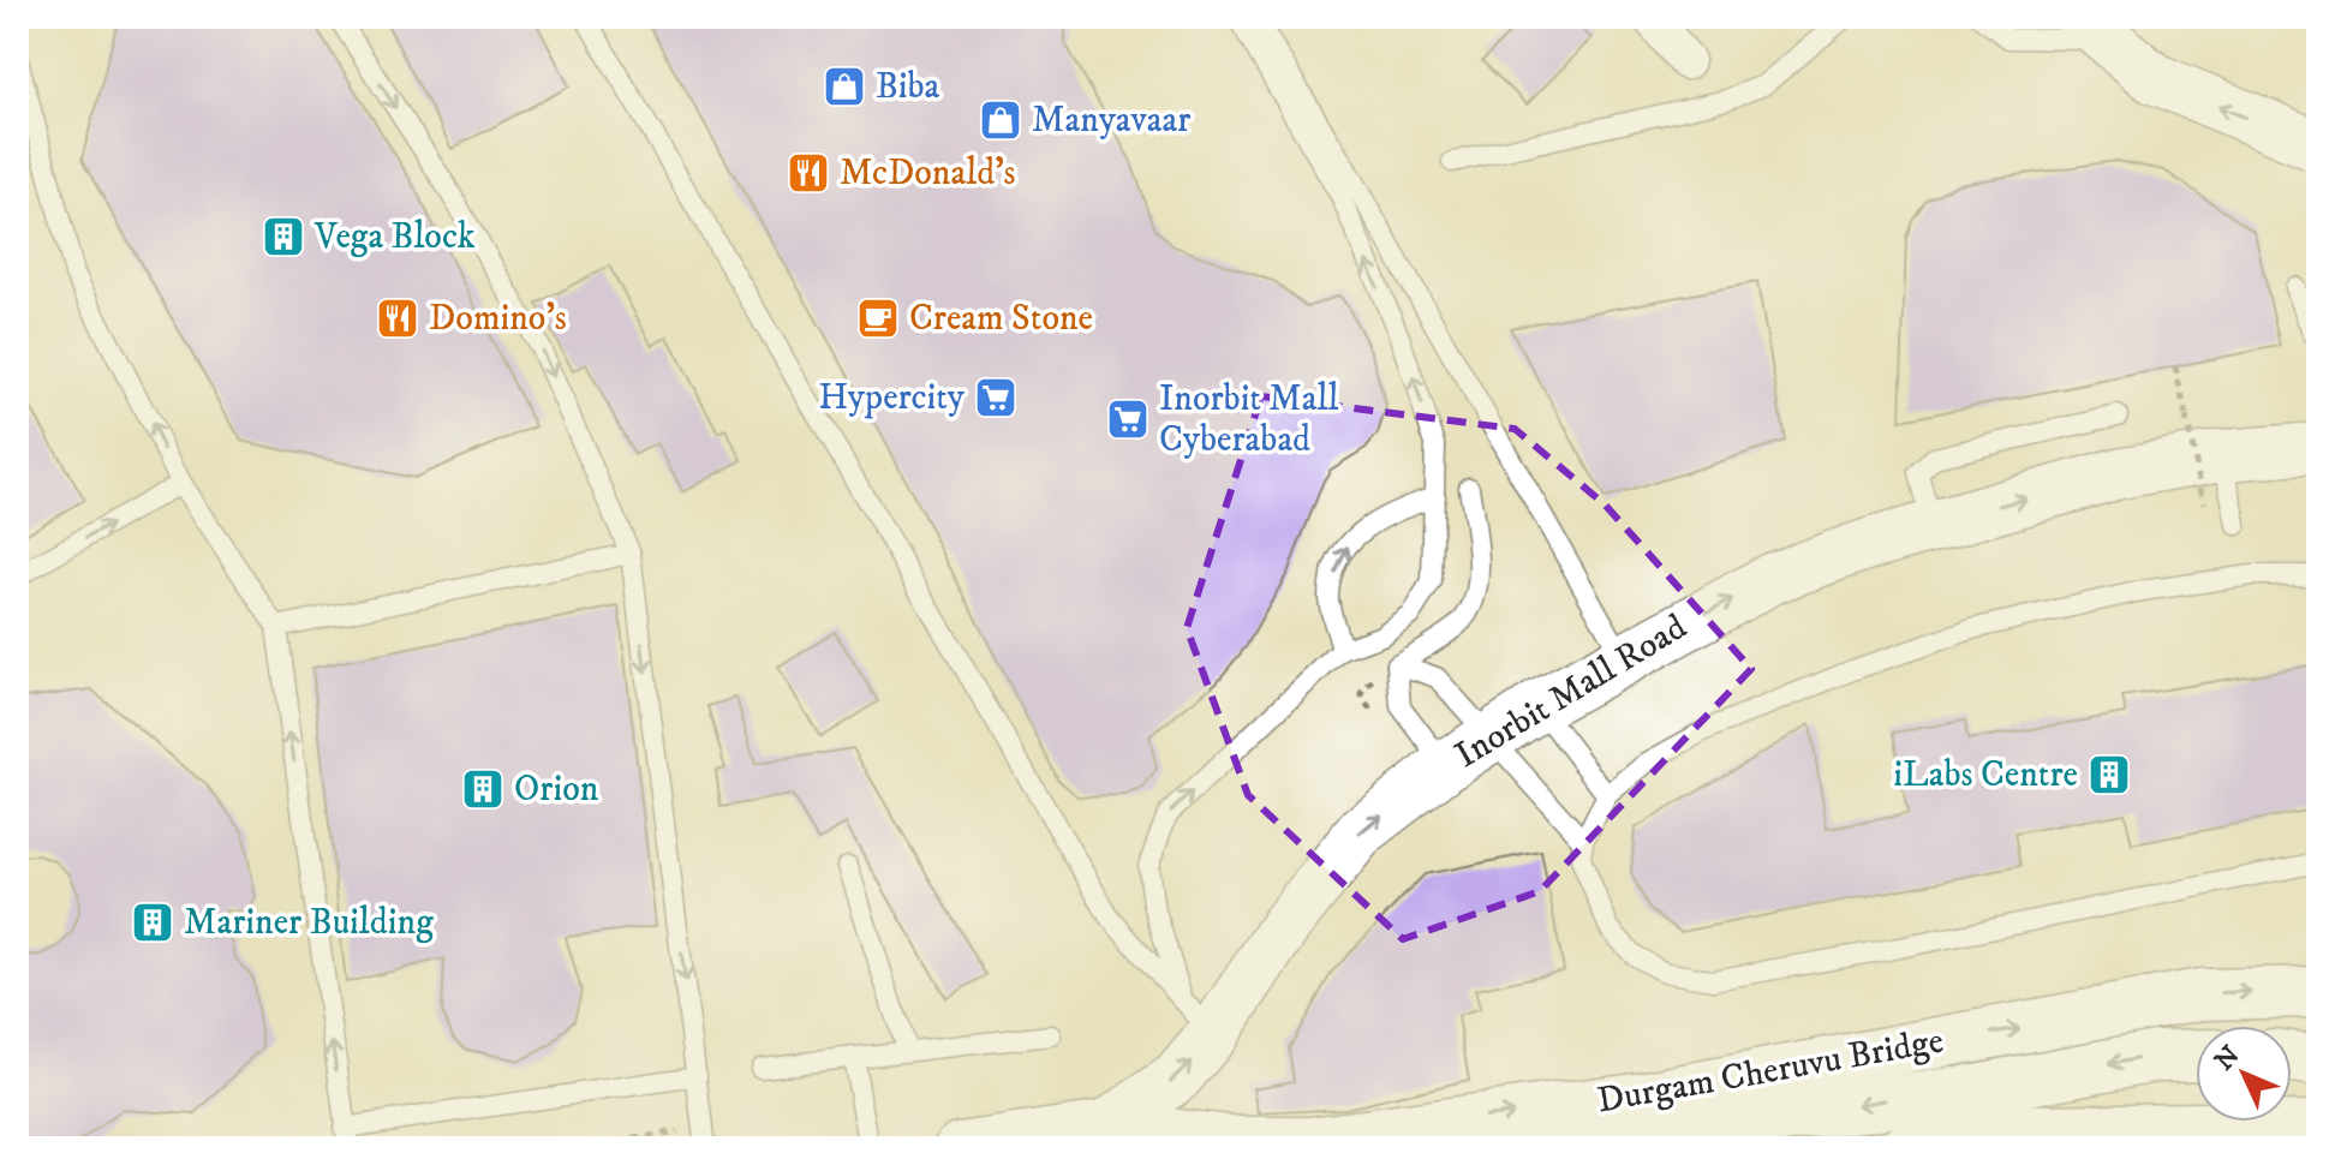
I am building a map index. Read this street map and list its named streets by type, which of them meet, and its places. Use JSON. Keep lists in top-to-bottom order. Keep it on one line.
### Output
{"streets":{"main road":["Inorbit Mall Road","Durgam Cheruvu Bridge"]},"crossings":[["Inorbit Mall Road","Durgam Cheruvu Bridge"]],"one_way":["Inorbit Mall Road"],"places":{"shop":["Biba","Manyavaar"],"restaurant":["McDonald's","Domino's"],"building":["Vega Block","iLabs Centre","Orion","Mariner Building"],"cafe":["Cream Stone"],"supermarket":["Hypercity","Inorbit Mall Cyberabad"]},"north":"top left"}
